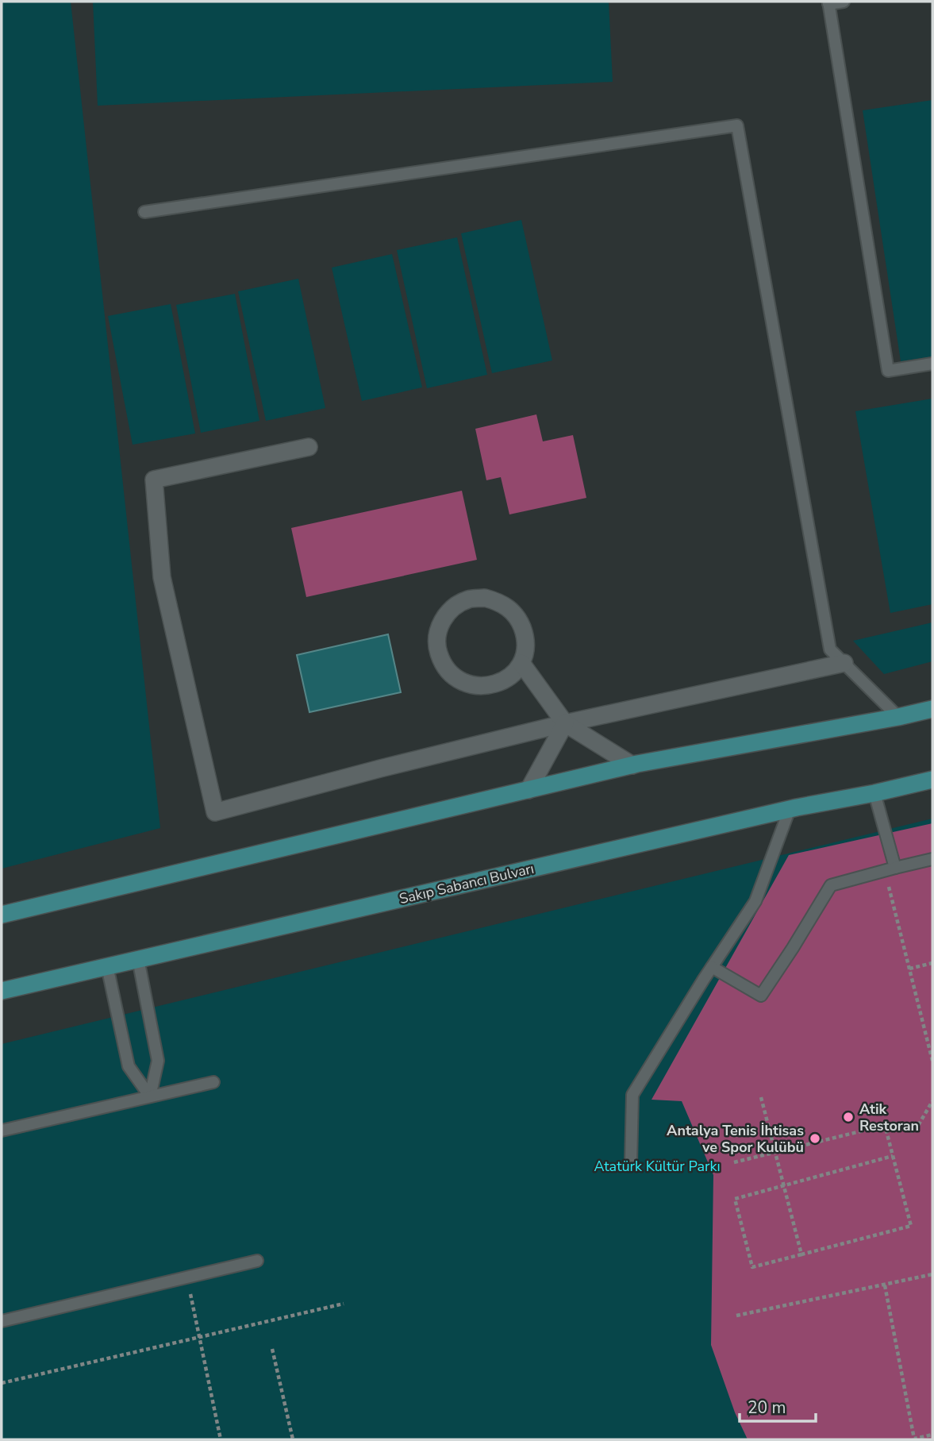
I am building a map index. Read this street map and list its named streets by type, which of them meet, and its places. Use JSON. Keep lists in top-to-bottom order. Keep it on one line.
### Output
{"streets":{"main road":["Sakıp Sabancı Bulvarı"]},"parks":["Atatürk Kültür Parkı"],"places":["Atik Restoran","Antalya Tenis İhtisas ve Spor Kulübü"],"scale_bar":"20 m"}
